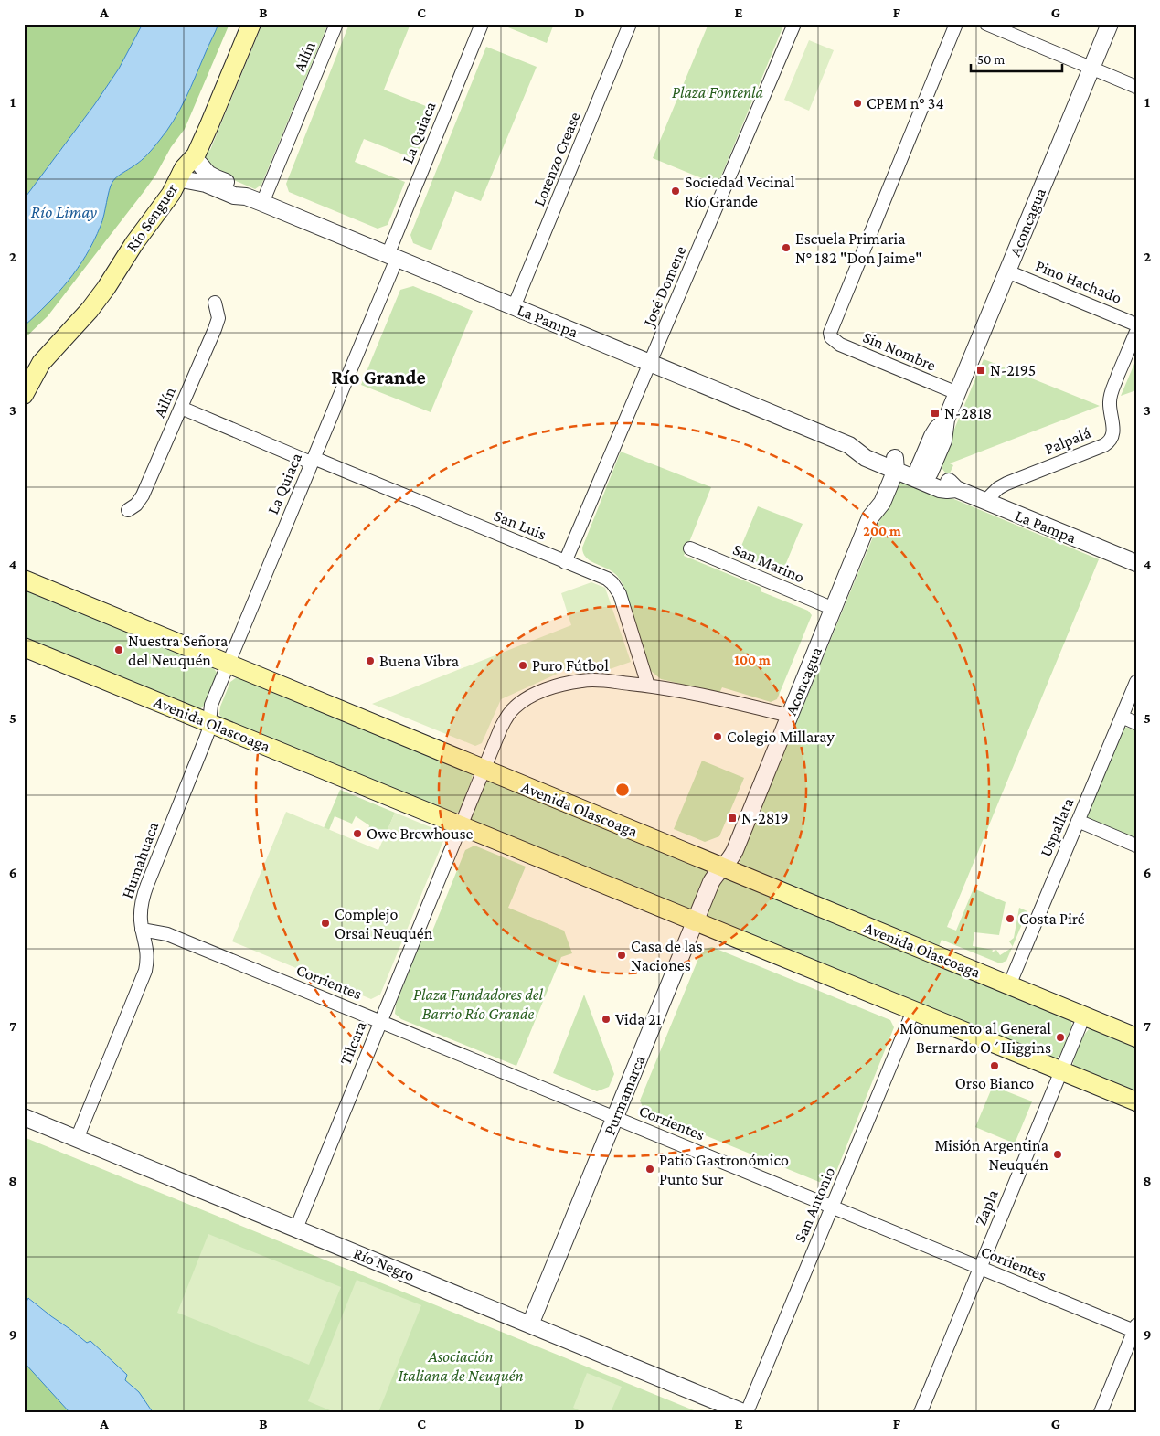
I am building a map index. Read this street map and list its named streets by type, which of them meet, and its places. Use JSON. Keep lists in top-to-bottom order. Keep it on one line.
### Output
{"streets":{"main road":["Río Senguer","Avenida Olascoaga"],"street":["Ailín","La Quiaca","Lorenzo Crease","Aconcagua","Pino Hachado","José Domene","La Pampa","Sin Nombre","Palpalá","San Luis","San Marino","Uspallata","Humahuaca","Corrientes","Tilcara","Purmamarca","San Antonio","Zapla","Río Negro"]},"crossings":[["Ailín","La Pampa"],["Ailín","San Luis"],["La Quiaca","La Pampa"],["La Quiaca","San Luis"],["La Quiaca","Avenida Olascoaga"],["La Quiaca","Humahuaca"],["Lorenzo Crease","La Pampa"],["Río Senguer","La Pampa"],["Aconcagua","Pino Hachado"],["Aconcagua","La Pampa"],["Aconcagua","Sin Nombre"],["Aconcagua","San Marino"],["Aconcagua","Avenida Olascoaga"],["Aconcagua","Tilcara"],["Aconcagua","Purmamarca"],["José Domene","La Pampa"],["José Domene","San Luis"],["La Pampa","Palpalá"],["San Luis","Tilcara"],["Avenida Olascoaga","Uspallata"],["Avenida Olascoaga","Humahuaca"],["Avenida Olascoaga","Tilcara"],["Avenida Olascoaga","Purmamarca"],["Avenida Olascoaga","San Antonio"],["Avenida Olascoaga","Zapla"],["Humahuaca","Corrientes"],["Humahuaca","Río Negro"],["Corrientes","Tilcara"],["Corrientes","Purmamarca"],["Corrientes","San Antonio"],["Corrientes","Zapla"],["Tilcara","Río Negro"],["Purmamarca","Río Negro"]],"districts":["Río Grande"],"water":["Río Limay"],"parks":["Plaza Fontenla","Plaza Fundadores del Barrio Río Grande","Asociación Italiana de Neuquén"],"places":{"other":["CPEM n° 34","Sociedad Vecinal Río Grande","Escuela Primaria N° 182 \"Don Jaime\"","Nuestra Señora del Neuquén","Buena Vibra","Puro Fútbol","Colegio Millaray","Owe Brewhouse","Costa Piré","Complejo Orsai Neuquén","Casa de las Naciones","Vida 21","Monumento al General Bernardo O´Higgins","Orso Bianco","Misión Argentina Neuquén","Patio Gastronómico Punto Sur"],"transit":["N-2195","N-2818","N-2819"]},"scale_bar":"50 m","grid":{"columns":["A","B","C","D","E","F","G"],"rows":["1","2","3","4","5","6","7","8","9"]},"rings":["200 m","100 m"]}
